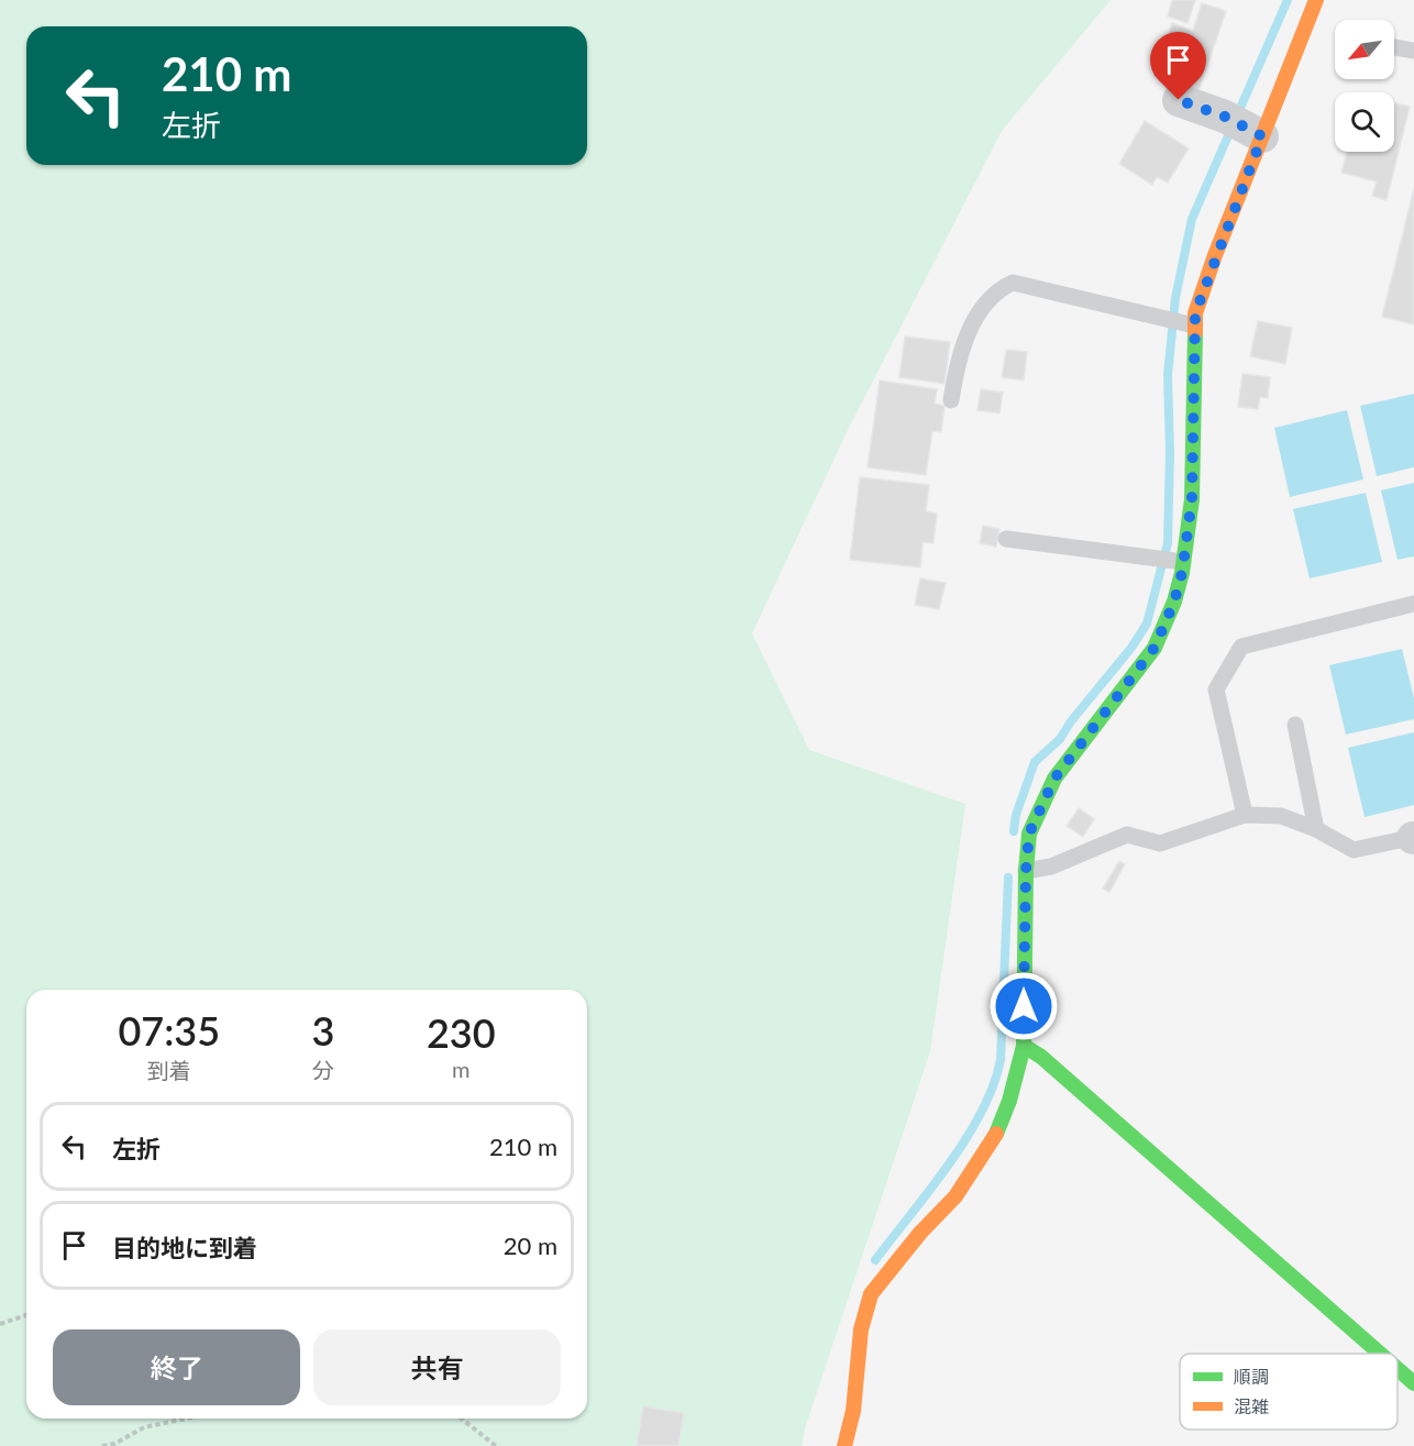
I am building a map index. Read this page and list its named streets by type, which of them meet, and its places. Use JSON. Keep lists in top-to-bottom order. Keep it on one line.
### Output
{"legend":["順調","混雑"],"north":"bottom left","page":{"turn":["210 m","左折"],"eta":["07:35","到着","3","分","230","m"],"list":[{"name":"左折","value":"210 m"},{"name":"目的地に到着","value":"20 m"}],"buttons":["終了","共有"]}}
